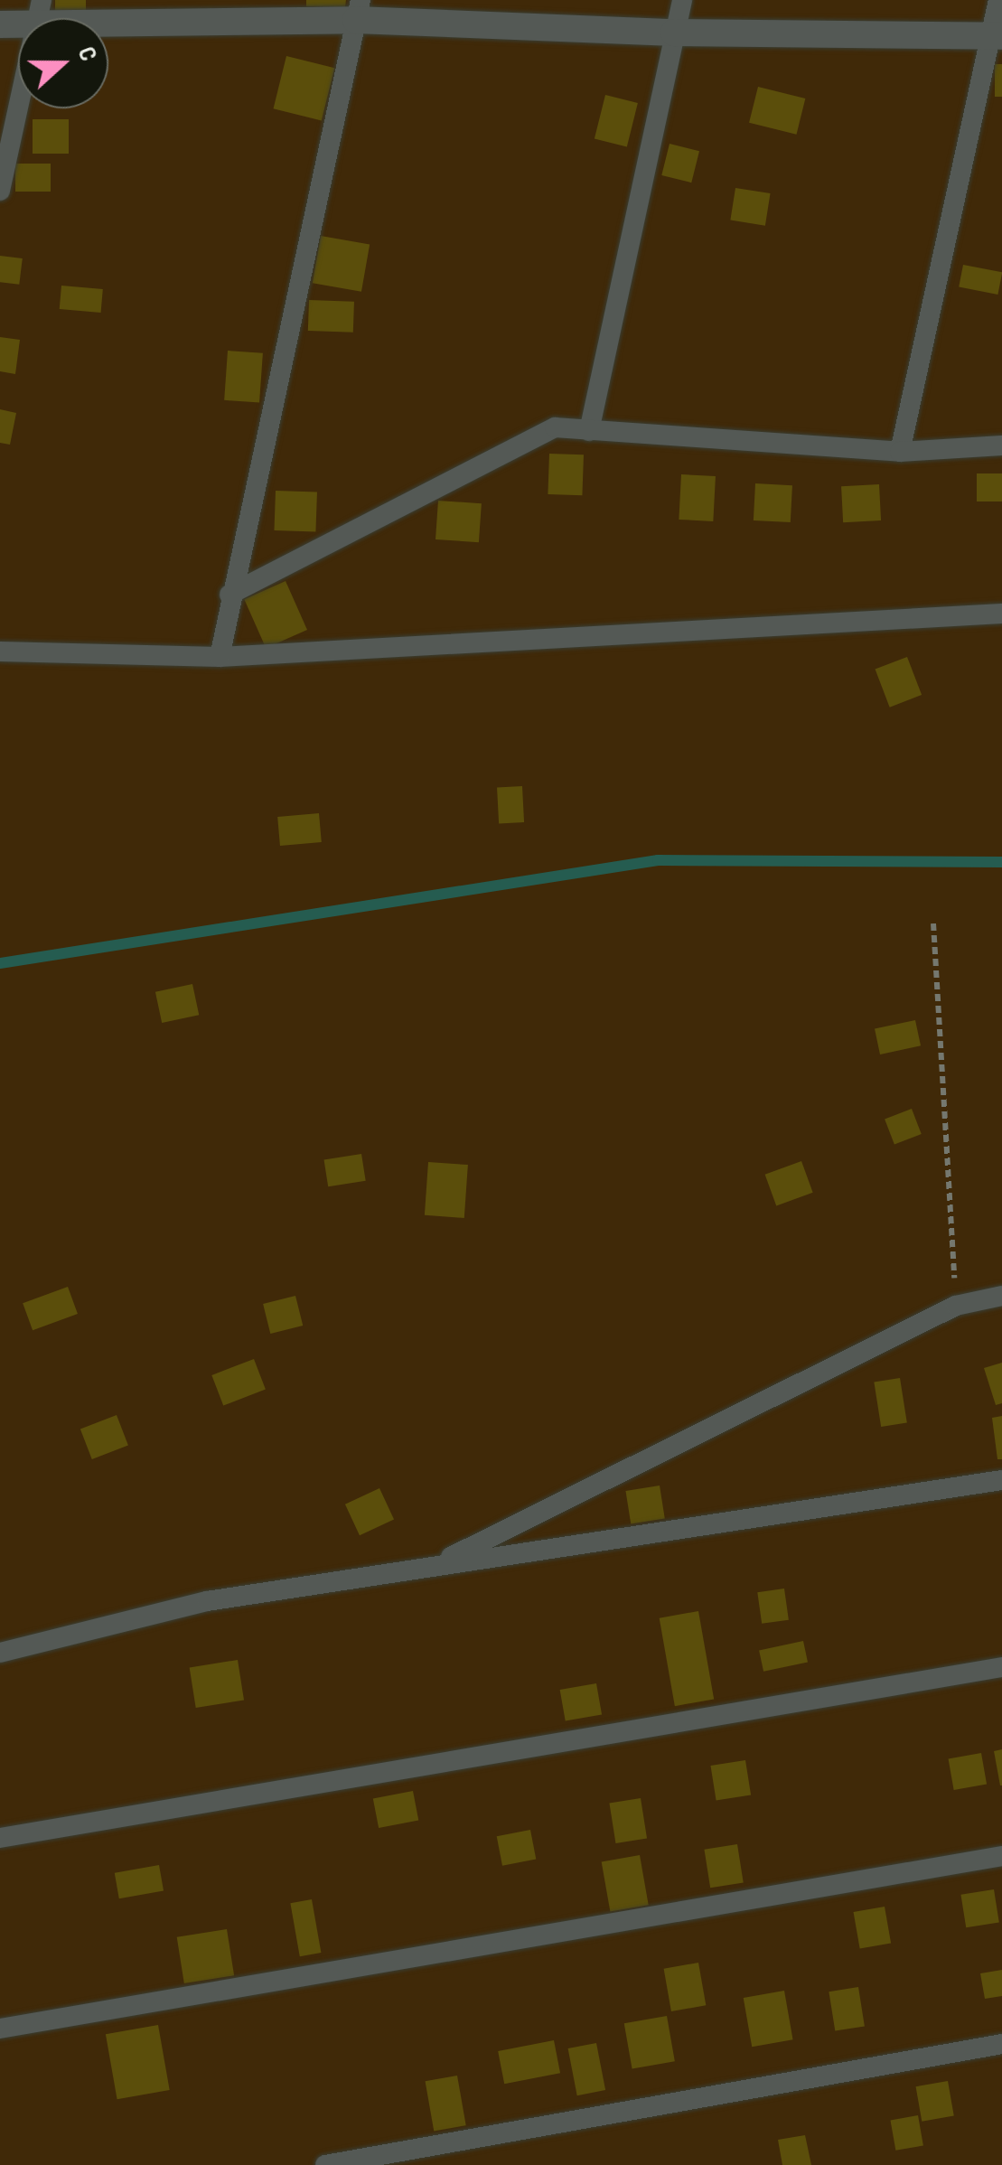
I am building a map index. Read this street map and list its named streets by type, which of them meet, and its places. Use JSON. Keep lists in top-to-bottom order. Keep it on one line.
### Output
{"north":"right"}
